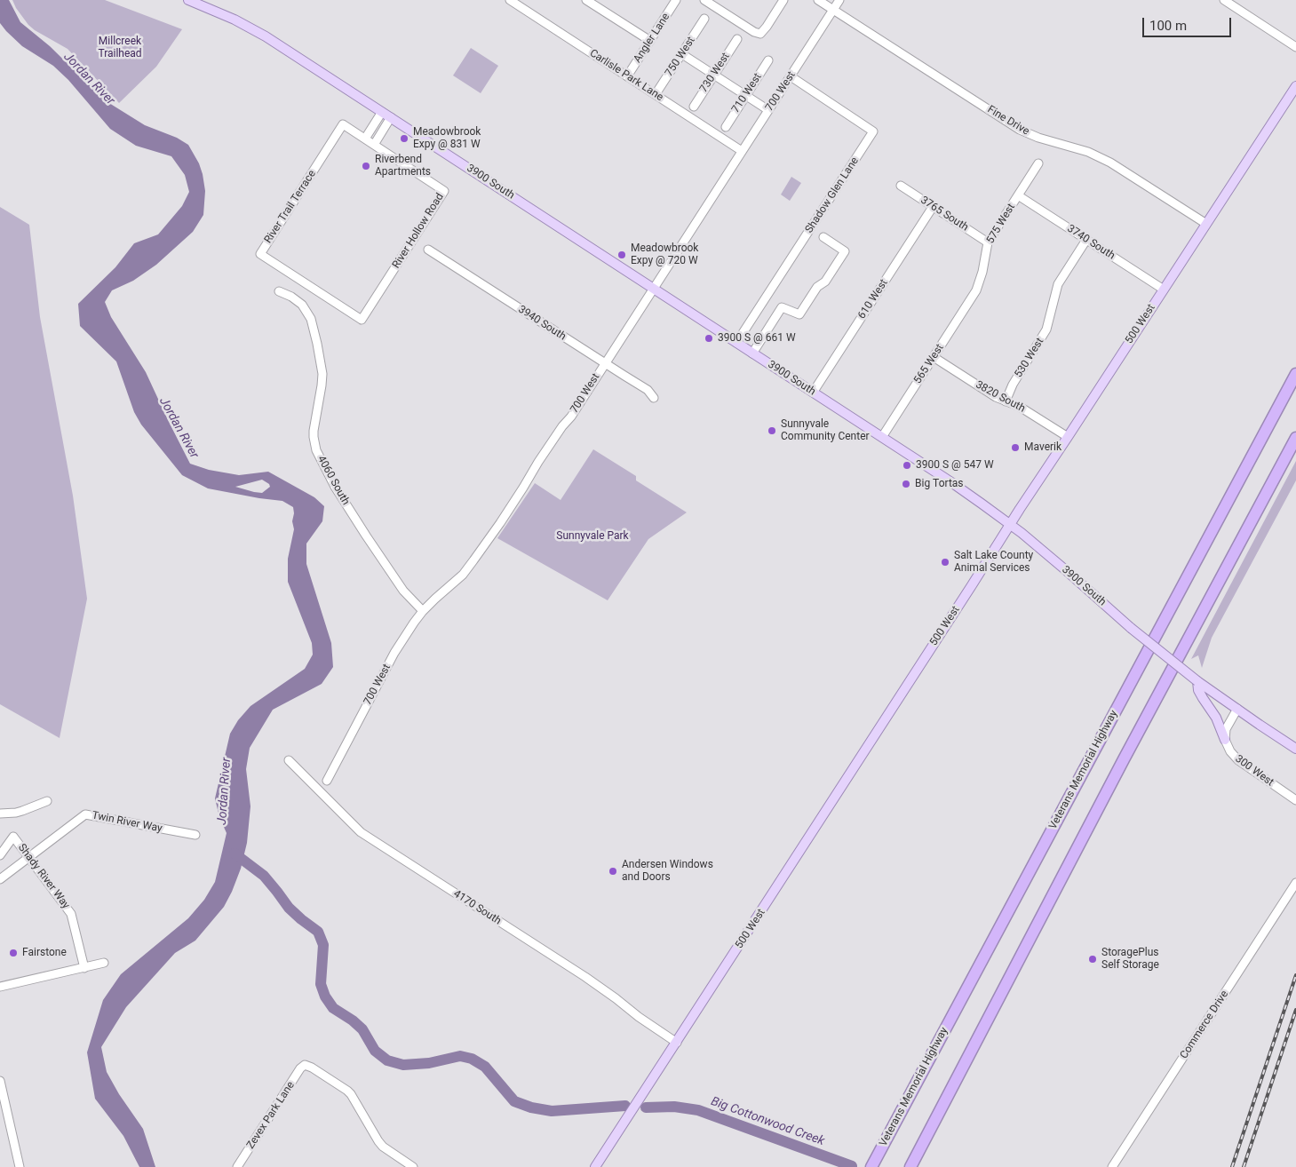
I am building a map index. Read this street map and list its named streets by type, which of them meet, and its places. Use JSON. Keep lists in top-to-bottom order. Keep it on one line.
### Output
{"streets":{"highway":["Veterans Memorial Highway"],"main road":["3900 South","500 West"],"street":["Angler Lane","750 West","730 West","Carlisle Park Lane","700 West","710 West","Fine Drive","Shadow Glen Lane","River Trail Terrace","3765 South","575 West","River Hollow Road","3740 South","610 West","3940 South","530 West","565 West","3820 South","4060 South","300 West","Twin River Way","Shady River Way","4170 South","Commerce Drive","Zevex Park Lane"]},"crossings":[["Angler Lane","Carlisle Park Lane"],["750 West","Carlisle Park Lane"],["Carlisle Park Lane","700 West"],["700 West","Fine Drive"],["700 West","3900 South"],["700 West","Shadow Glen Lane"],["700 West","3940 South"],["700 West","4060 South"],["Fine Drive","500 West"],["3900 South","Shadow Glen Lane"],["3900 South","610 West"],["3900 South","500 West"],["3900 South","565 West"],["River Trail Terrace","River Hollow Road"],["3765 South","575 West"],["3765 South","610 West"],["575 West","3740 South"],["575 West","565 West"],["3740 South","500 West"],["3740 South","530 West"],["500 West","3820 South"],["500 West","4170 South"],["530 West","3820 South"],["565 West","3820 South"],["Twin River Way","Shady River Way"]],"water":["Jordan River","Big Cottonwood Creek"],"parks":["Millcreek Trailhead","Sunnyvale Park"],"places":["Meadowbrook Expy @ 831 W","Riverbend Apartments","Meadowbrook Expy @ 720 W","3900 S @ 661 W","Sunnyvale Community Center","Maverik","3900 S @ 547 W","Big Tortas","Salt Lake County Animal Services","Andersen Windows and Doors","Fairstone","StoragePlus Self Storage"],"scale_bar":"100 m"}
